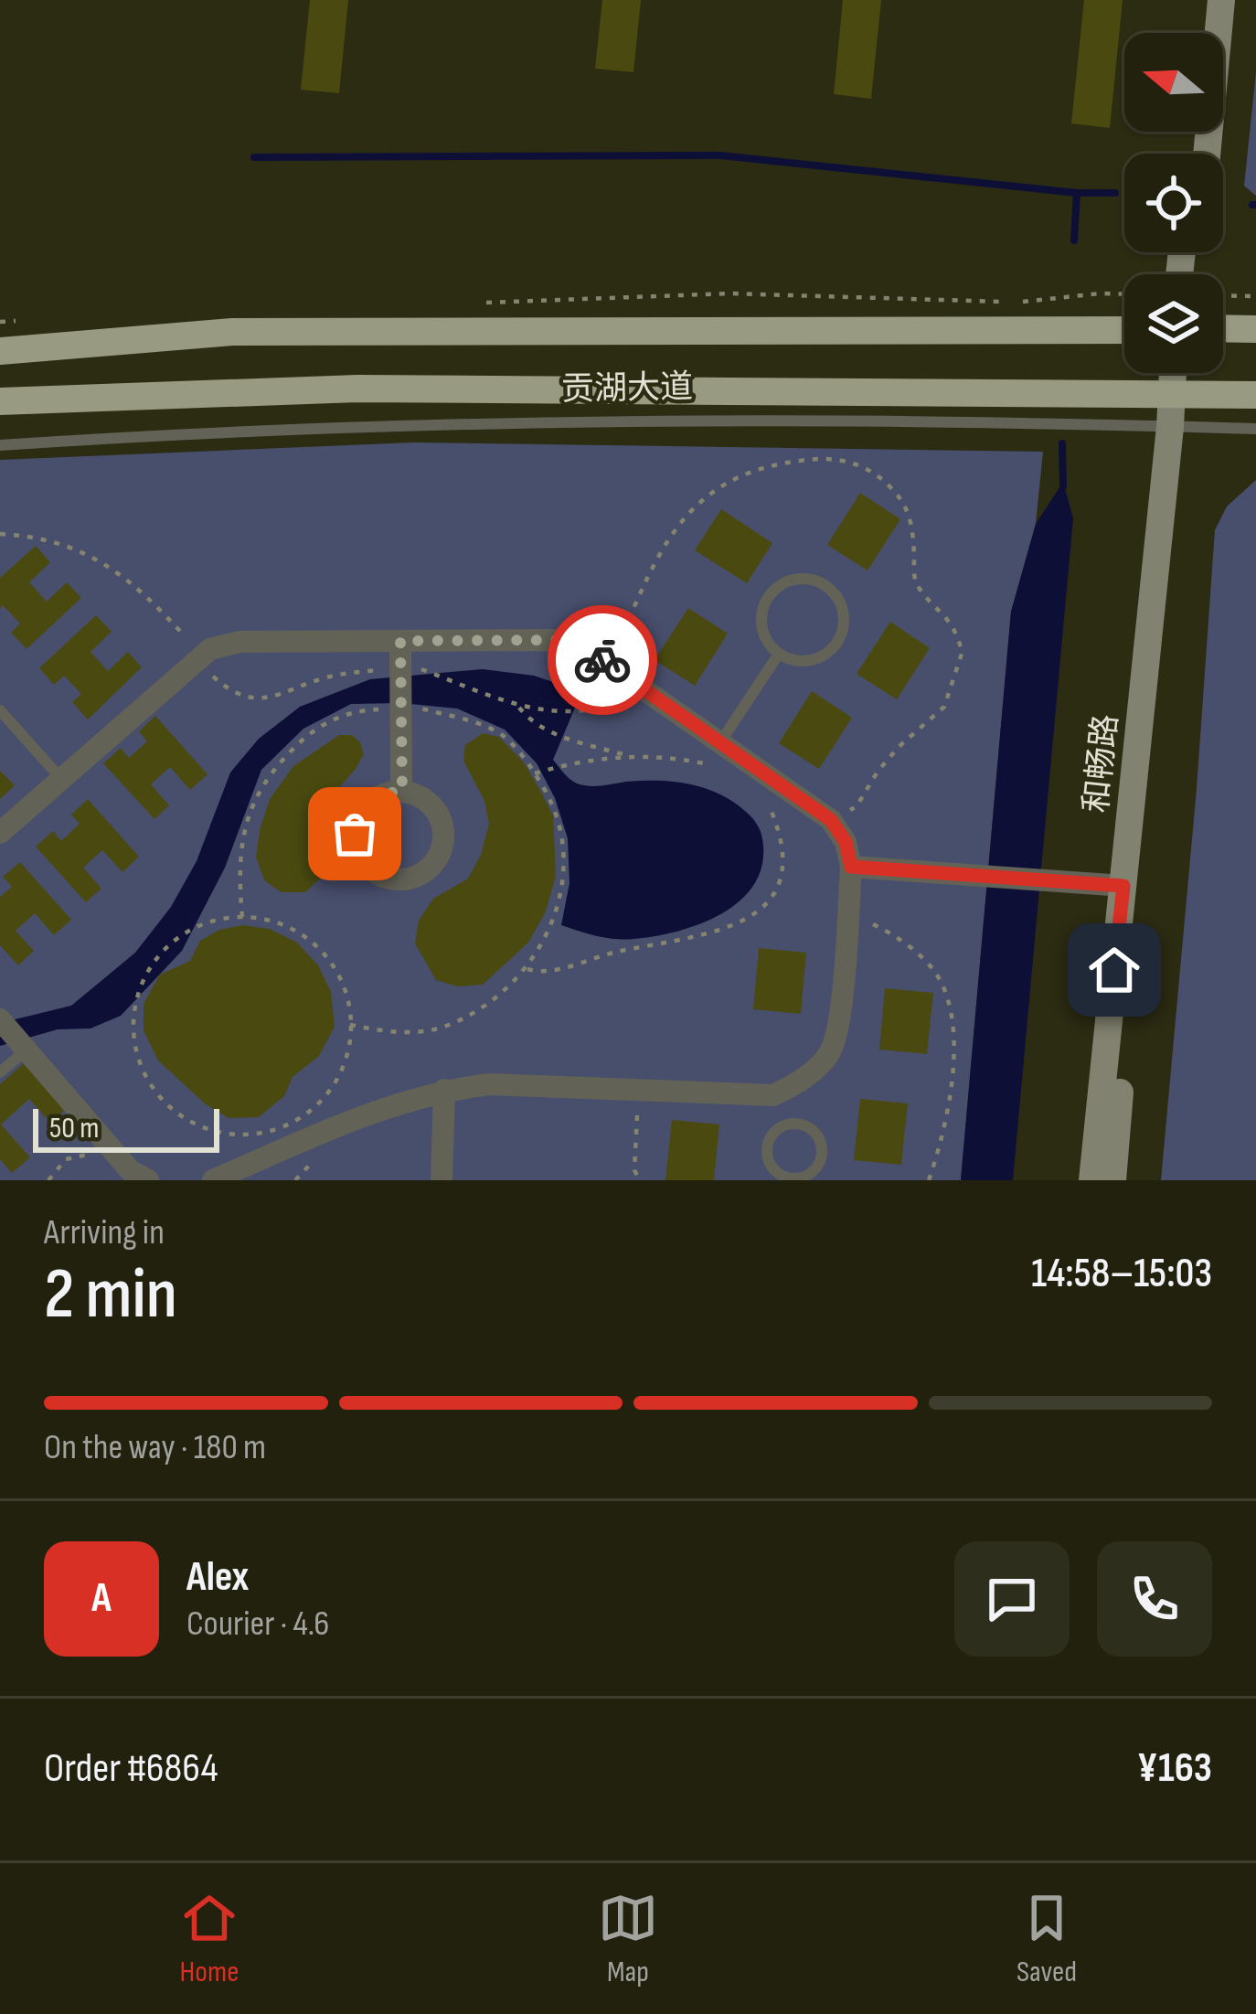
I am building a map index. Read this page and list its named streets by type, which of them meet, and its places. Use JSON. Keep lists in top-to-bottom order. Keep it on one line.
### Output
{"streets":{"main road":["贡湖大道"],"street":["和畅路"]},"crossings":[["贡湖大道","和畅路"]],"scale_bar":"50 m","north":"left","page":{"scale":"50 m","heading":["2 min","Arriving in","14:58–15:03"],"panel":["Alex","Courier · 4.6","Order #6864","¥163"],"bar":"On the way · 180 m","round":"A","tabs":["Home","Map","Saved"]}}
